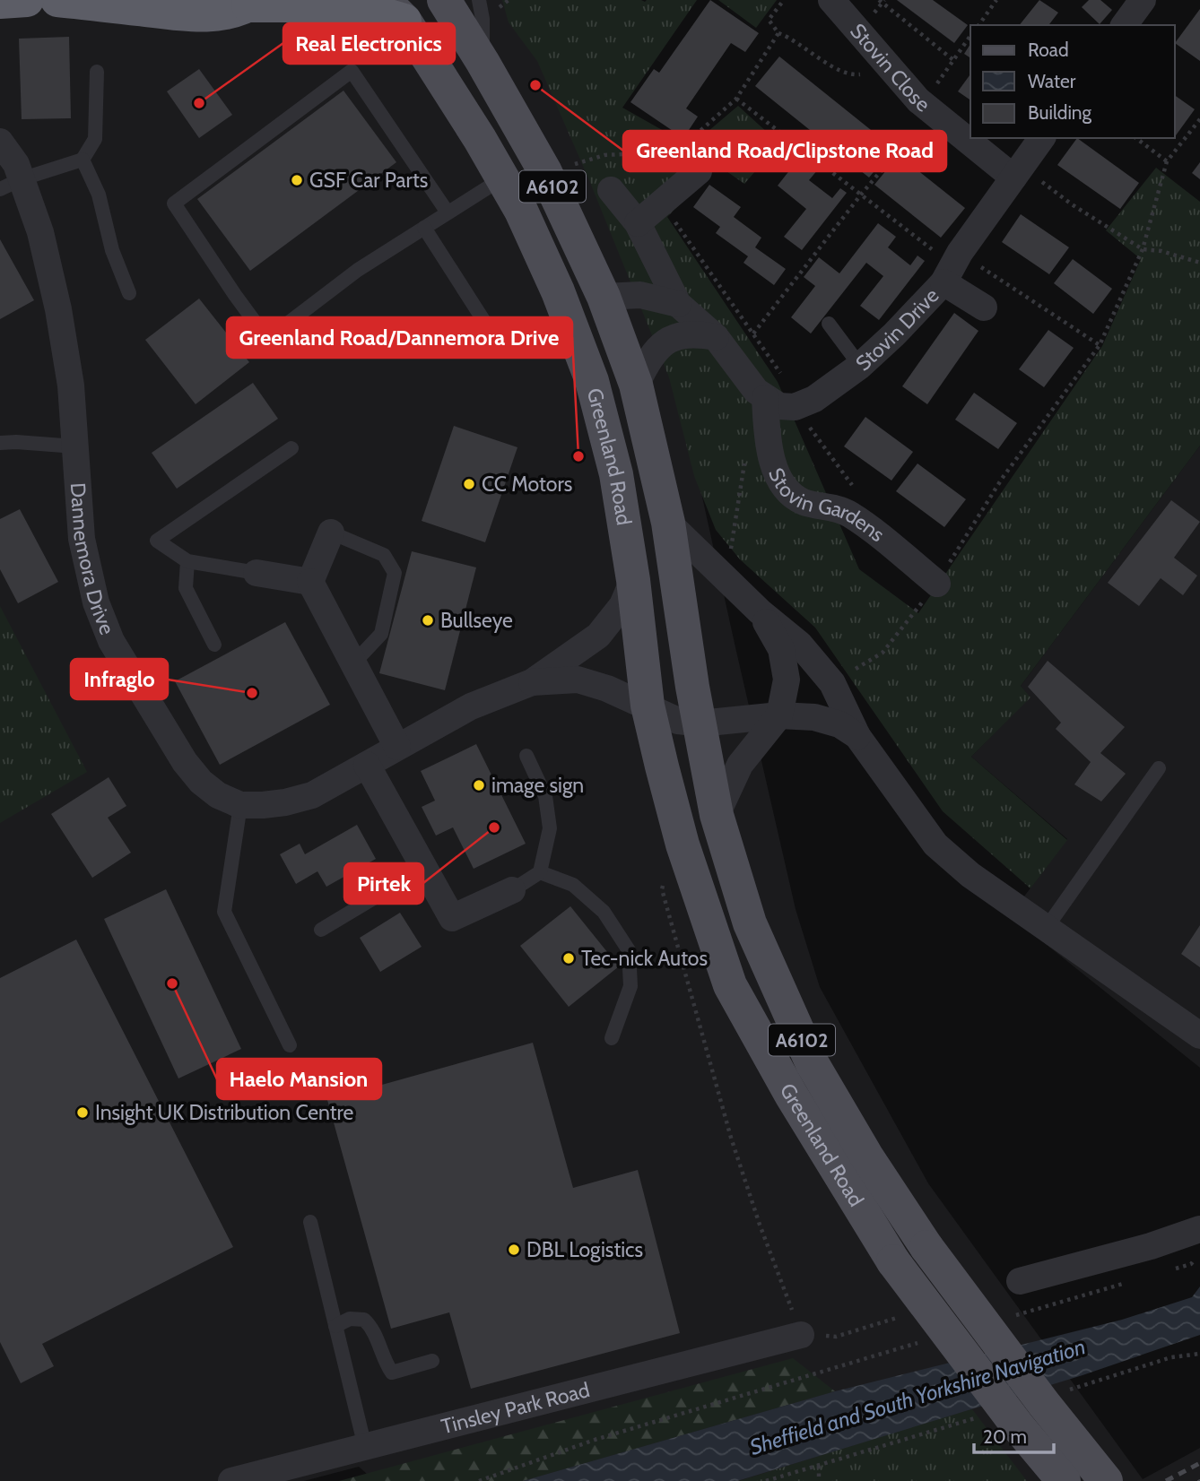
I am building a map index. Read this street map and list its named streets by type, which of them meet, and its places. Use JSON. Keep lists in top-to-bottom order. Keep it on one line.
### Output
{"streets":{"main road":["A6102","Greenland Road"],"street":["Stovin Close","Stovin Drive","Stovin Gardens","Dannemora Drive","Tinsley Park Road"]},"crossings":[["Stovin Close","Stovin Drive"],["Greenland Road","Dannemora Drive"]],"water":["Sheffield and South Yorkshire Navigation"],"places":["Greenland Road/Clipstone Road","Real Electronics","GSF Car Parts","Greenland Road/Dannemora Drive","CC Motors","Bullseye","Infraglo","image sign","Pirtek","Tec-nick Autos","Haelo Mansion","Insight UK Distribution Centre","DBL Logistics"],"legend":["Road","Water","Building"],"scale_bar":"20 m"}
